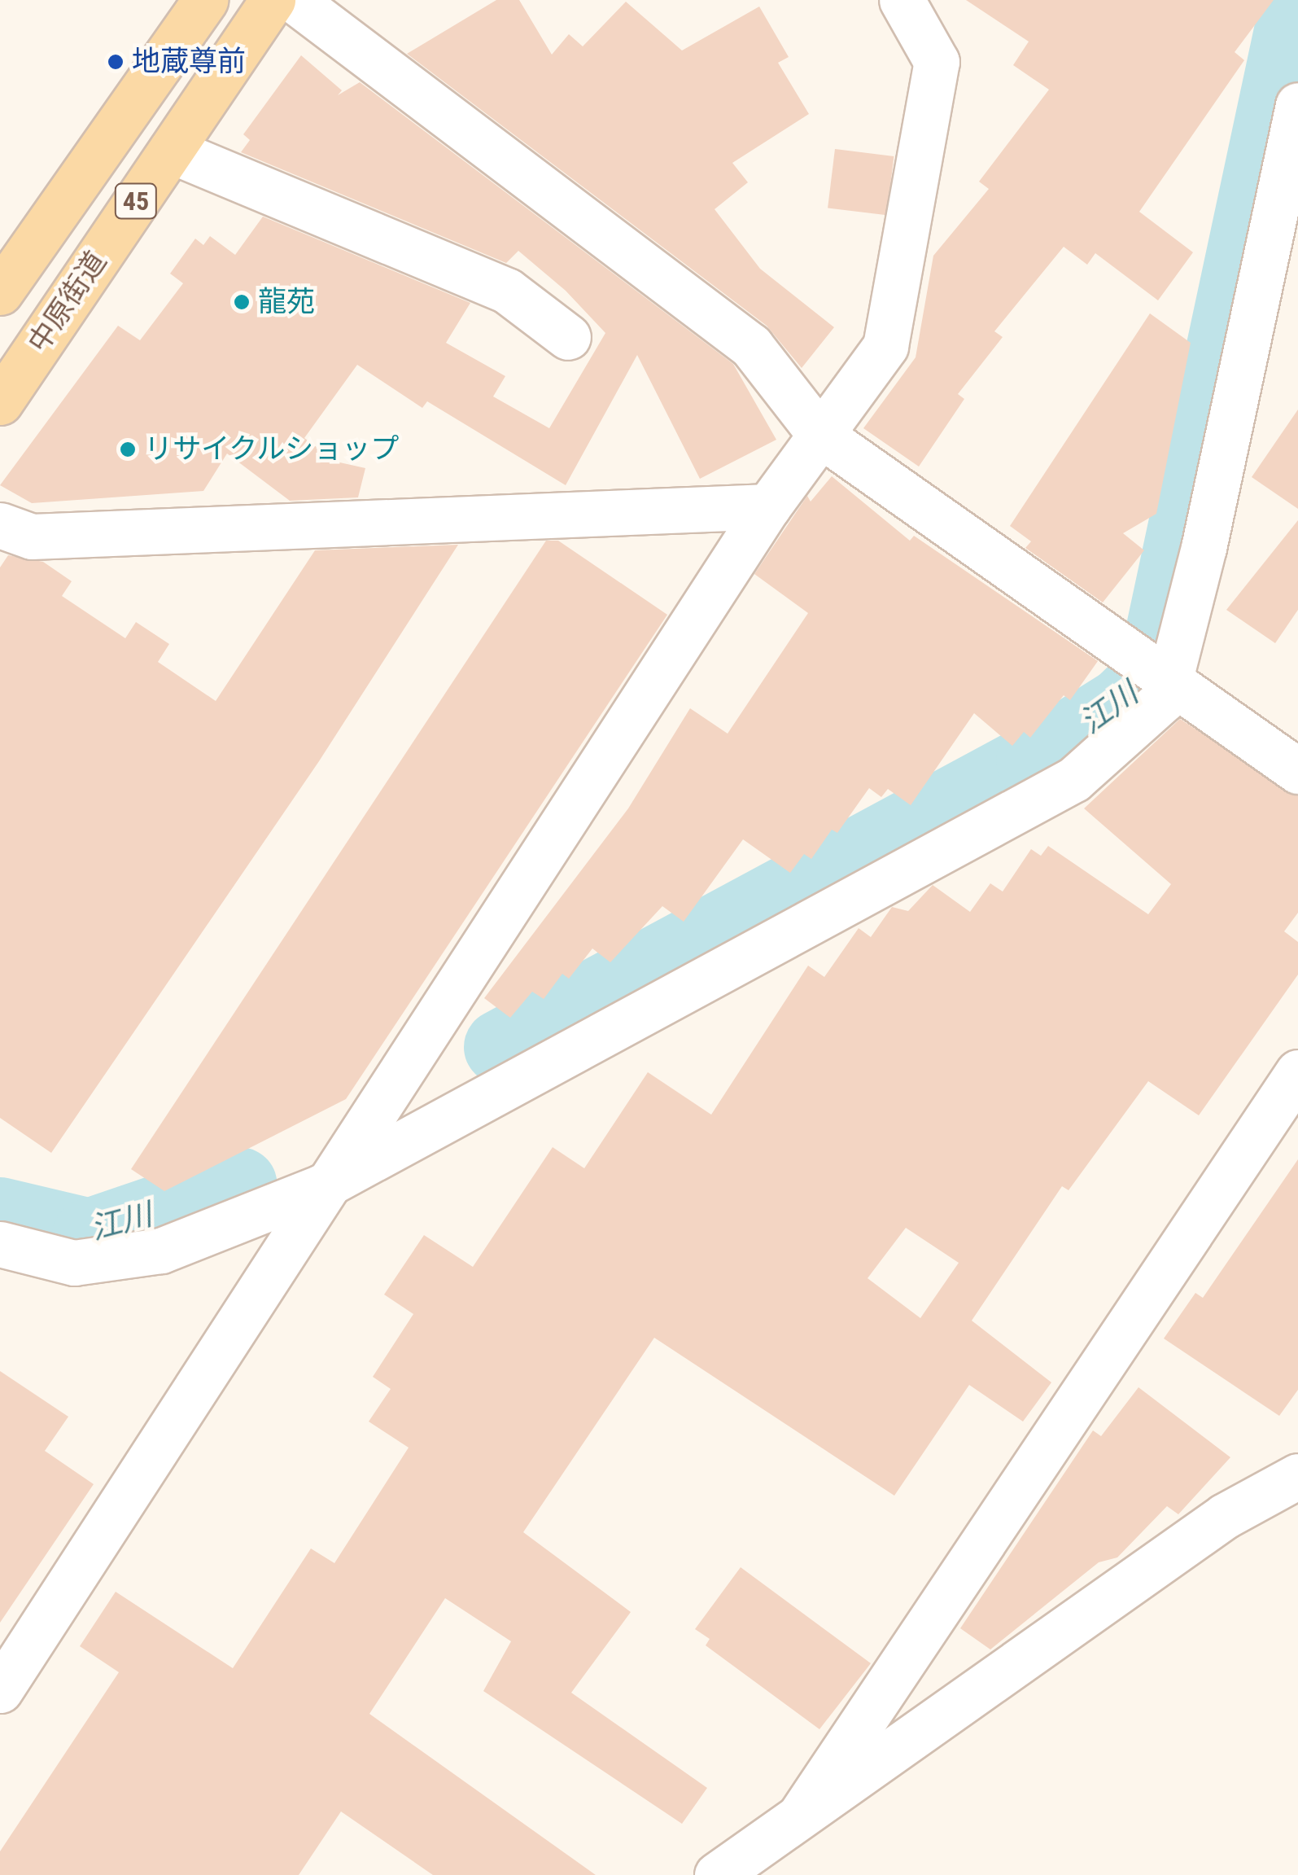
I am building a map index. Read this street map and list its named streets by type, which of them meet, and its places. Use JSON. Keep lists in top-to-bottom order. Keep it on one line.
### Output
{"streets":{"main road":["45","中原街道"]},"water":["江川"],"places":["地蔵尊前","龍苑","リサイクルショップ"]}
